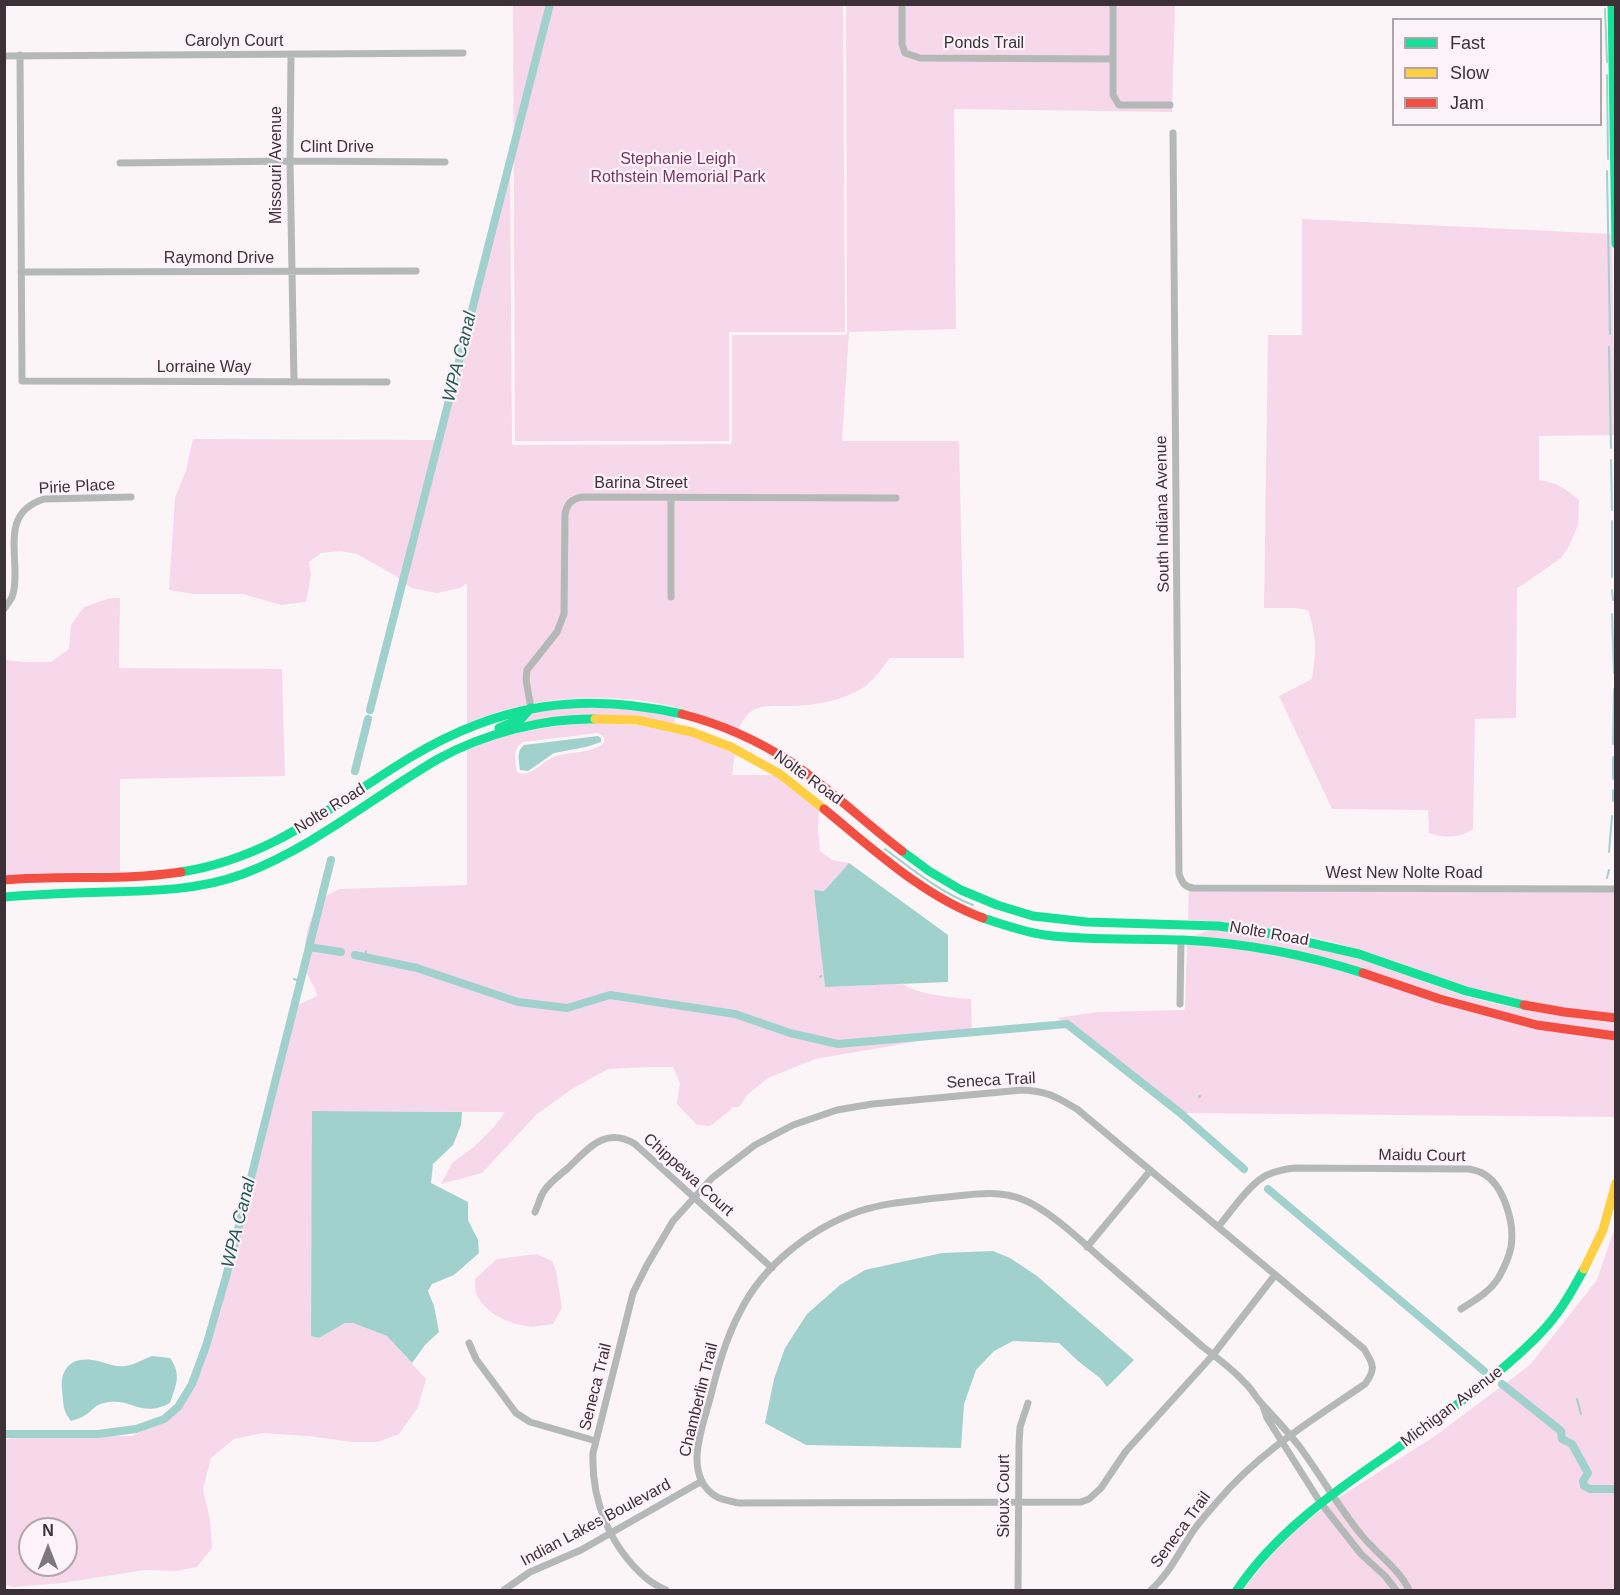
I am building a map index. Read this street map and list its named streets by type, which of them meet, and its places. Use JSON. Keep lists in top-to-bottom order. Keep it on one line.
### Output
{"streets":{"street":["Carolyn Court","Ponds Trail","Clint Drive","Missouri Avenue","Raymond Drive","Lorraine Way","Barina Street","Pirie Place","South Indiana Avenue","Nolte Road","West New Nolte Road","Seneca Trail","Maidu Court","Chippewa Court","Chamberlin Trail","Michigan Avenue","Sioux Court","Indian Lakes Boulevard"]},"crossings":[["Carolyn Court","Missouri Avenue"],["Clint Drive","Missouri Avenue"],["Missouri Avenue","Raymond Drive"],["Missouri Avenue","Lorraine Way"],["Raymond Drive","Lorraine Way"],["Barina Street","Nolte Road"],["South Indiana Avenue","West New Nolte Road"],["Seneca Trail","Maidu Court"],["Seneca Trail","Chippewa Court"],["Seneca Trail","Indian Lakes Boulevard"],["Chippewa Court","Chamberlin Trail"],["Chamberlin Trail","Sioux Court"],["Chamberlin Trail","Indian Lakes Boulevard"]],"water":["WPA Canal"],"parks":["Stephanie Leigh Rothstein Memorial Park"],"legend":["Fast","Slow","Jam"],"north":"top"}
